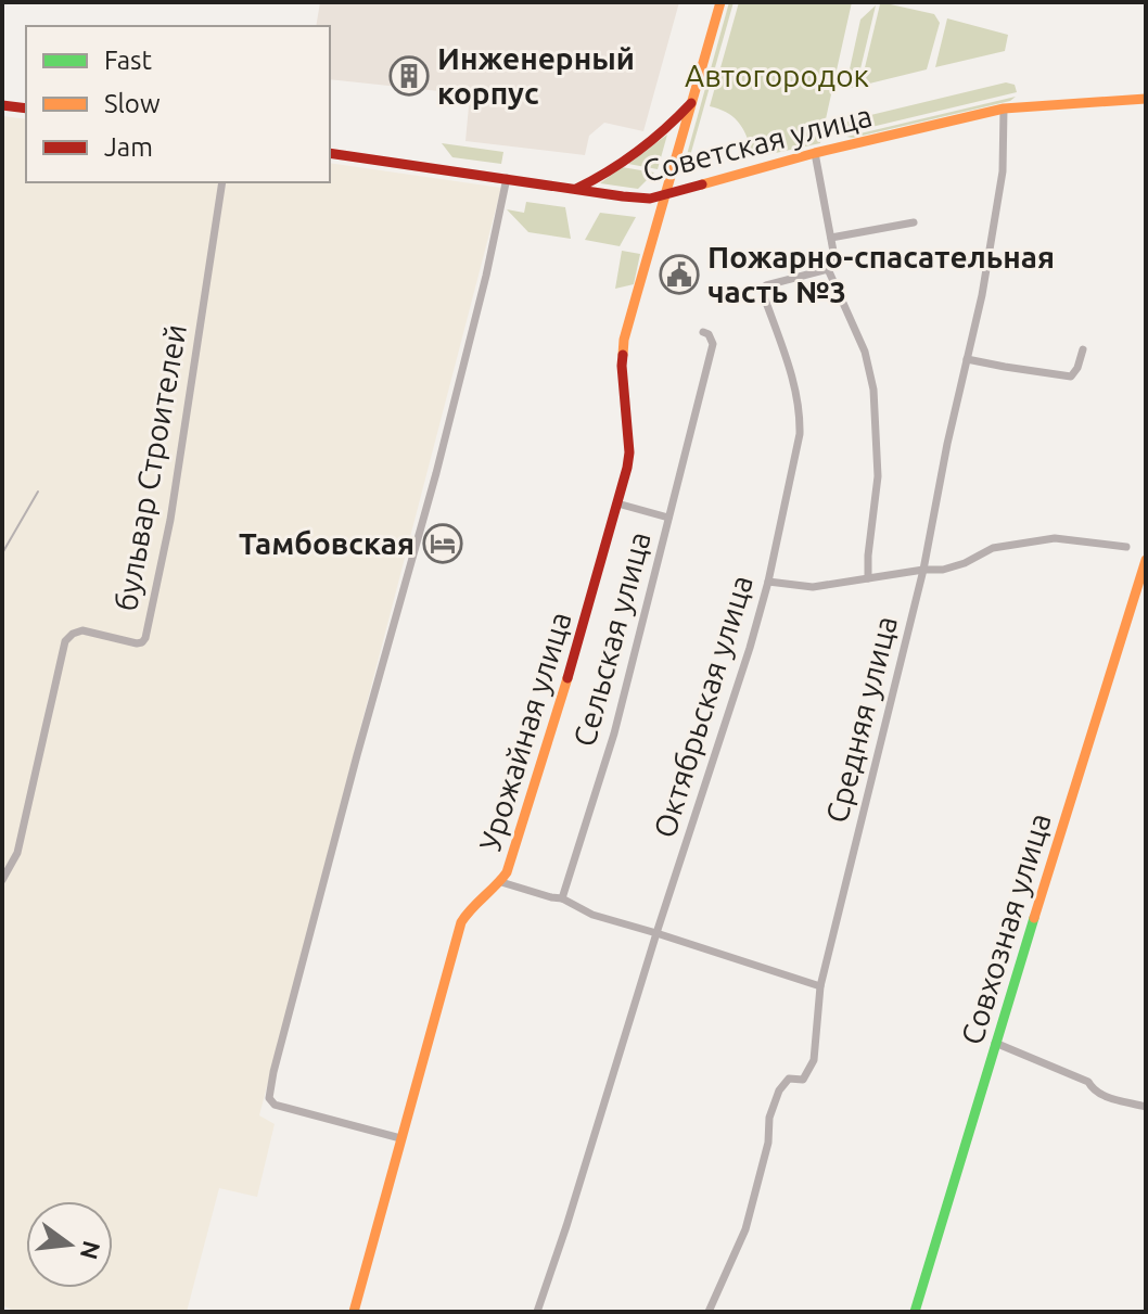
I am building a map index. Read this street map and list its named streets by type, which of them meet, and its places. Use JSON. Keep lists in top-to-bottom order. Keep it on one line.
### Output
{"streets":{"street":["Советская улица","бульвар Строителей","Сельская улица","Октябрьская улица","Средняя улица","Урожайная улица","Совхозная улица"]},"crossings":[["Советская улица","Средняя улица"],["Советская улица","Урожайная улица"]],"parks":["Автогородок"],"places":{"building":["Инженерный корпус"],"public building":["Пожарно-спасательная часть №3"],"hotel":["Тамбовская"]},"legend":["Fast","Slow","Jam"],"north":"right"}
